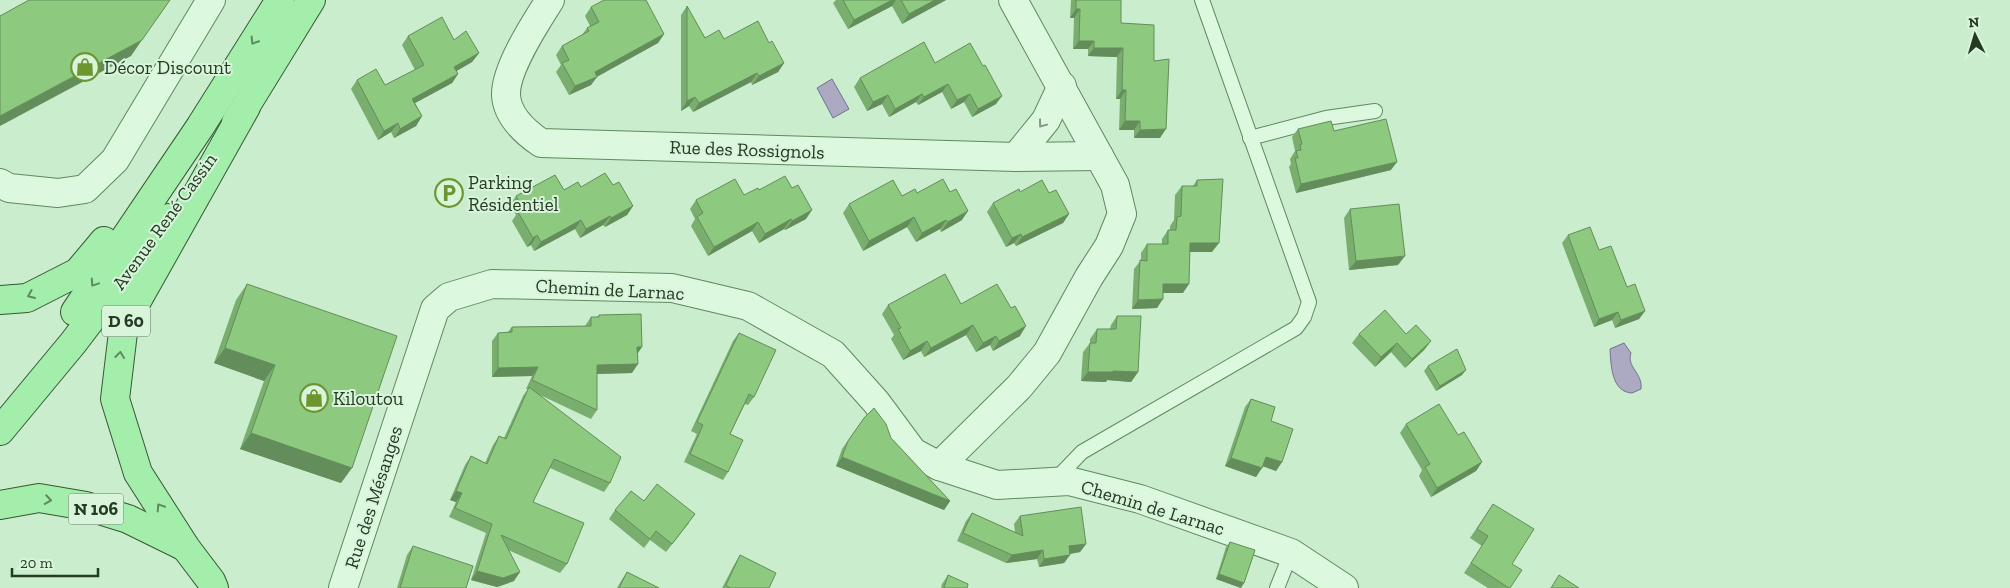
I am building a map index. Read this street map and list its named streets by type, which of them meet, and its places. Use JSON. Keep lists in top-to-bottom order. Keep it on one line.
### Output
{"streets":{"main road":["Avenue René Cassin","D 60","N 106"],"street":["Rue des Rossignols","Chemin de Larnac","Rue des Mésanges"]},"crossings":[["Avenue René Cassin","D 60"],["Chemin de Larnac","Rue des Mésanges"],["D 60","N 106"]],"places":{"shop":["Décor Discount","Kiloutou"],"parking":["Parking Résidentiel"]},"scale_bar":"20 m","north":"top"}
